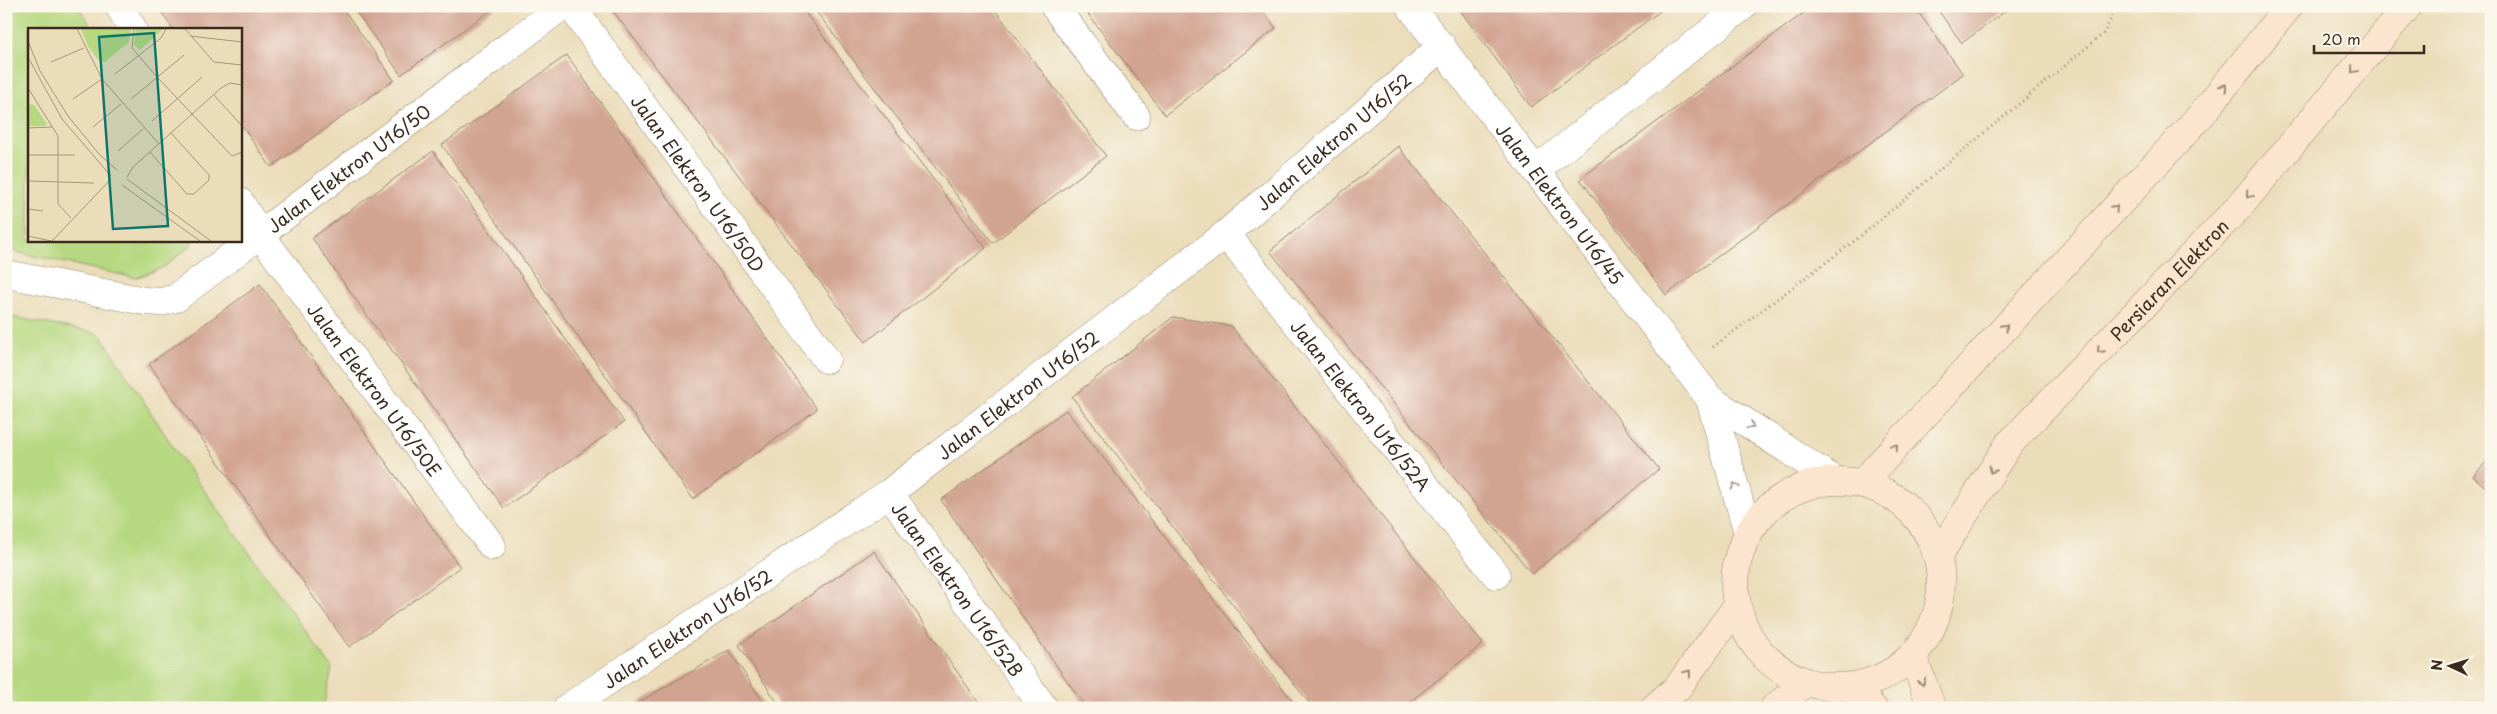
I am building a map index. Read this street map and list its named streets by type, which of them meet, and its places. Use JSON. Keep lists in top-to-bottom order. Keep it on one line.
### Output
{"streets":{"main road":["Persiaran Elektron"],"street":["Jalan Elektron U16/52","Jalan Elektron U16/50","Jalan Elektron U16/50D","Jalan Elektron U16/45","Jalan Elektron U16/50E","Jalan Elektron U16/52A","Jalan Elektron U16/52B"]},"crossings":[["Jalan Elektron U16/52","Jalan Elektron U16/45"],["Jalan Elektron U16/52","Jalan Elektron U16/52A"],["Jalan Elektron U16/52","Jalan Elektron U16/52B"],["Jalan Elektron U16/50","Jalan Elektron U16/50E"]],"scale_bar":"20 m","north":"left"}
